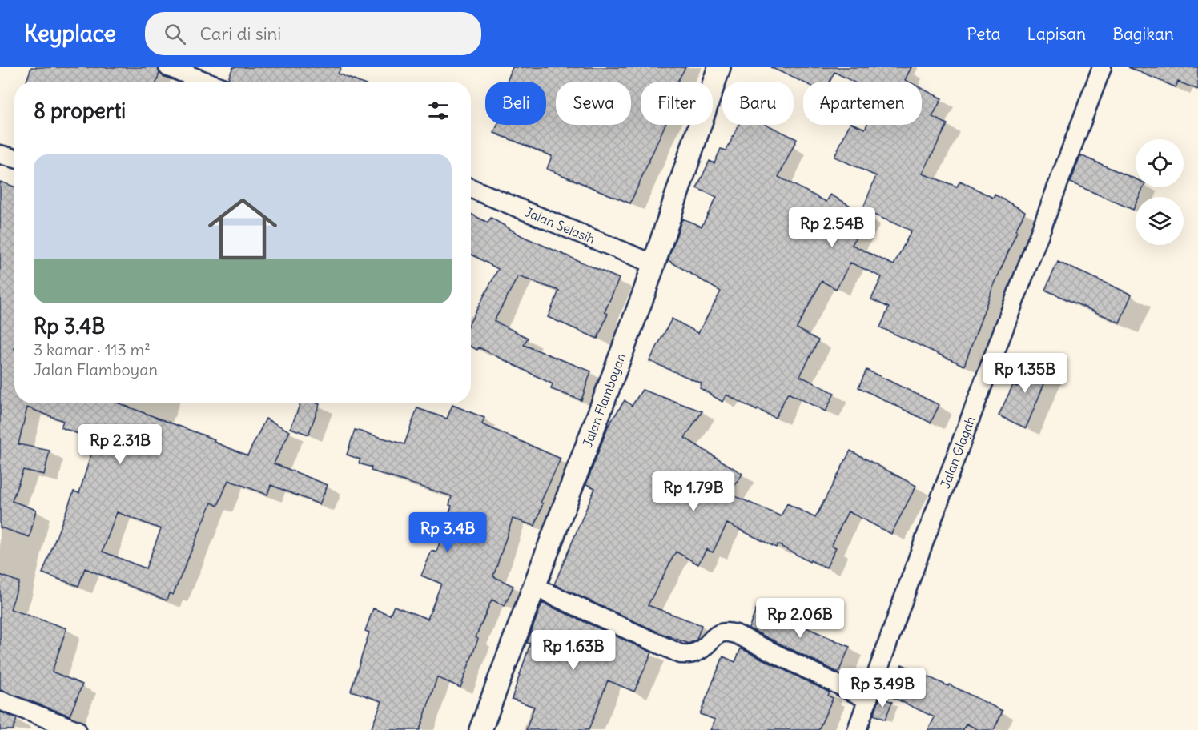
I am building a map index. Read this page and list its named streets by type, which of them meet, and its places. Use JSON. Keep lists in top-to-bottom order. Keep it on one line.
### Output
{"streets":{"street":["Jalan Selasih","Jalan Flamboyan","Jalan Glagah"]},"crossings":[["Jalan Selasih","Jalan Flamboyan"]],"page":{"header":"Keyplace","search":"Cari di sini","nav":["Peta","Lapisan","Bagikan"],"chip":["Beli","Sewa","Filter","Baru","Apartemen"],"heading":"8 properti","list":[{"name":"Rp 3.4B","note":"3 kamar · 113 m² · Jalan Flamboyan"}],"price":["Rp 2.54B","Rp 1.35B","Rp 2.31B","Rp 1.79B","Rp 3.4B","Rp 2.06B","Rp 1.63B","Rp 3.49B"]}}
